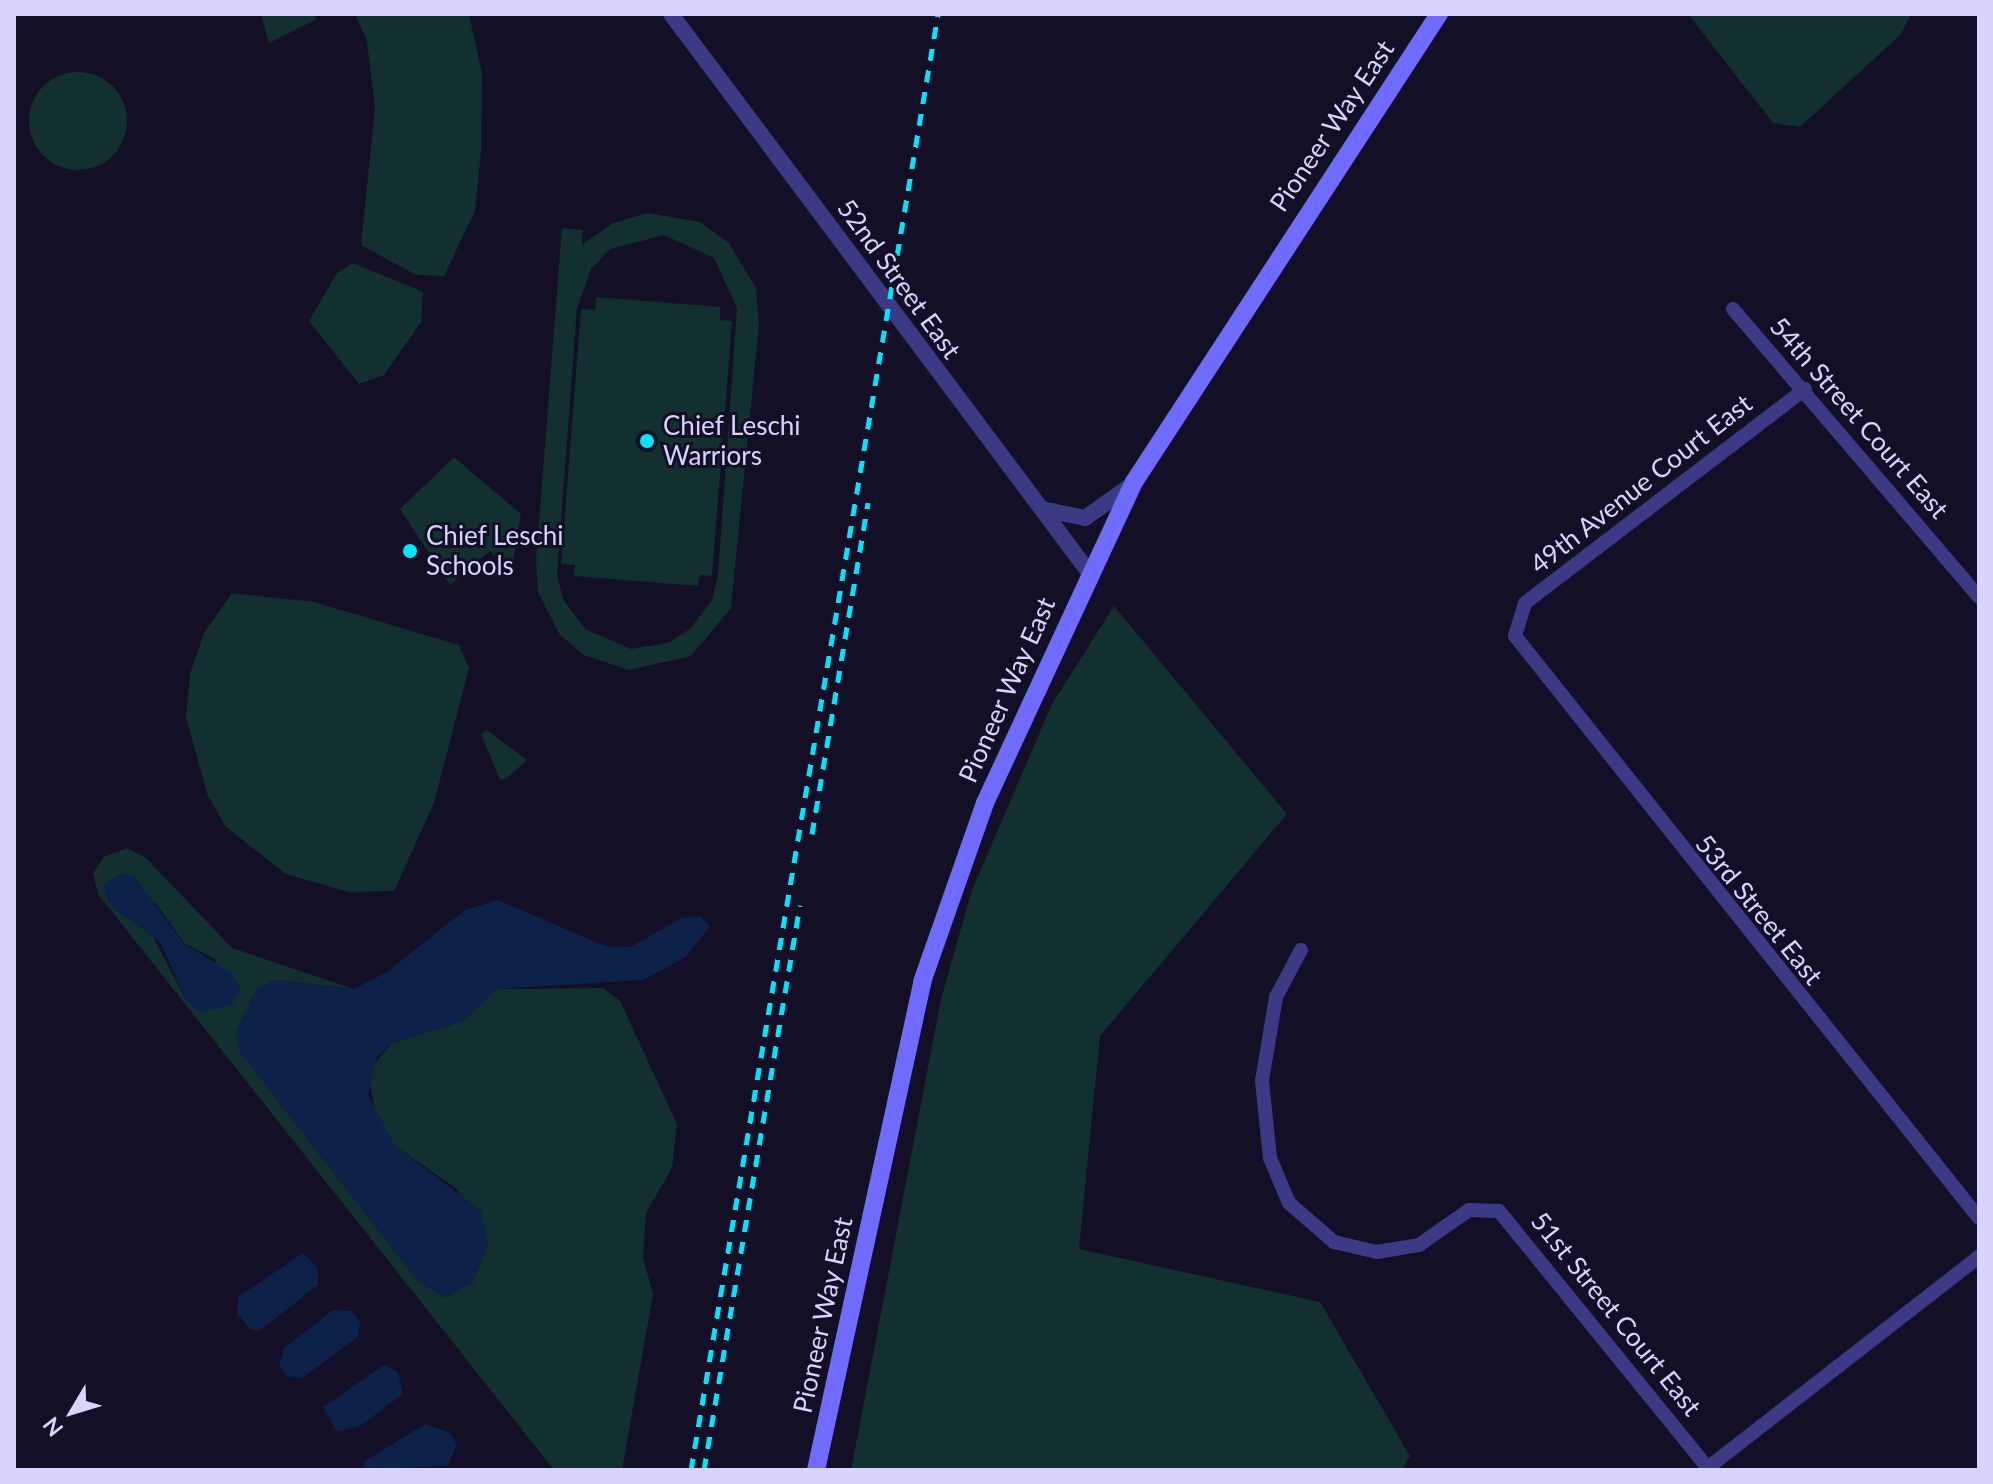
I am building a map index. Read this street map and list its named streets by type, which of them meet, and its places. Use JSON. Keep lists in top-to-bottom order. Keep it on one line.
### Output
{"streets":{"main road":["Pioneer Way East"],"street":["52nd Street East","54th Street Court East","49th Avenue Court East","53rd Street East","51st Street Court East"]},"crossings":[["Pioneer Way East","52nd Street East"],["54th Street Court East","49th Avenue Court East"],["49th Avenue Court East","53rd Street East"]],"places":["Chief Leschi Warriors","Chief Leschi Schools"],"north":"bottom left"}
